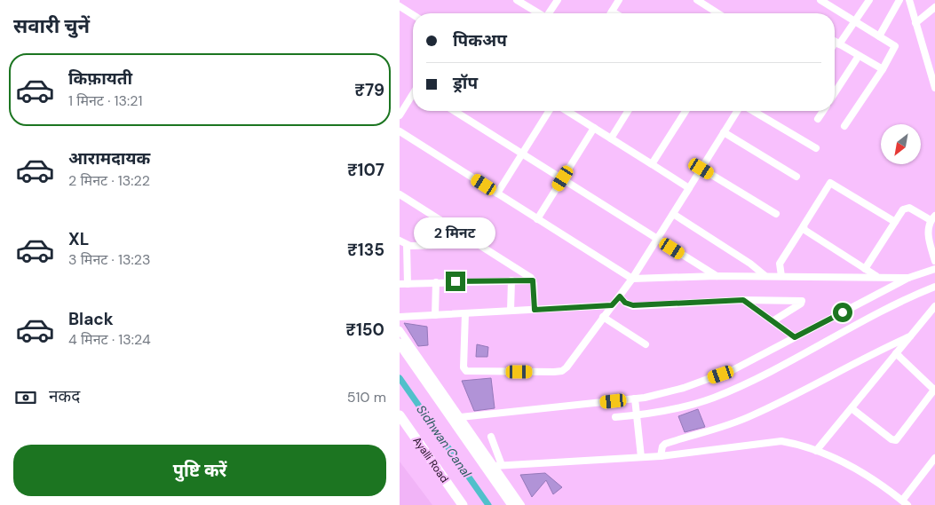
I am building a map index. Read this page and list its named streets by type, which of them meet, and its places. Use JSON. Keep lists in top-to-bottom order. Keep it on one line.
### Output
{"streets":{"highway":["Ayalli Road"]},"water":["Sidhwan Canal"],"north":"bottom left","page":{"heading":"सवारी चुनें","banner":["पिकअप","ड्रॉप"],"list":[{"name":"किफ़ायती","note":"1 मिनट · 13:21","value":"₹79"},{"name":"आरामदायक","note":"2 मिनट · 13:22","value":"₹107"},{"name":"XL","note":"3 मिनट · 13:23","value":"₹135"},{"name":"Black","note":"4 मिनट · 13:24","value":"₹150"}],"bubble":"2 मिनट","pay":["नकद","510 m"],"buttons":"पुष्टि करें"}}
